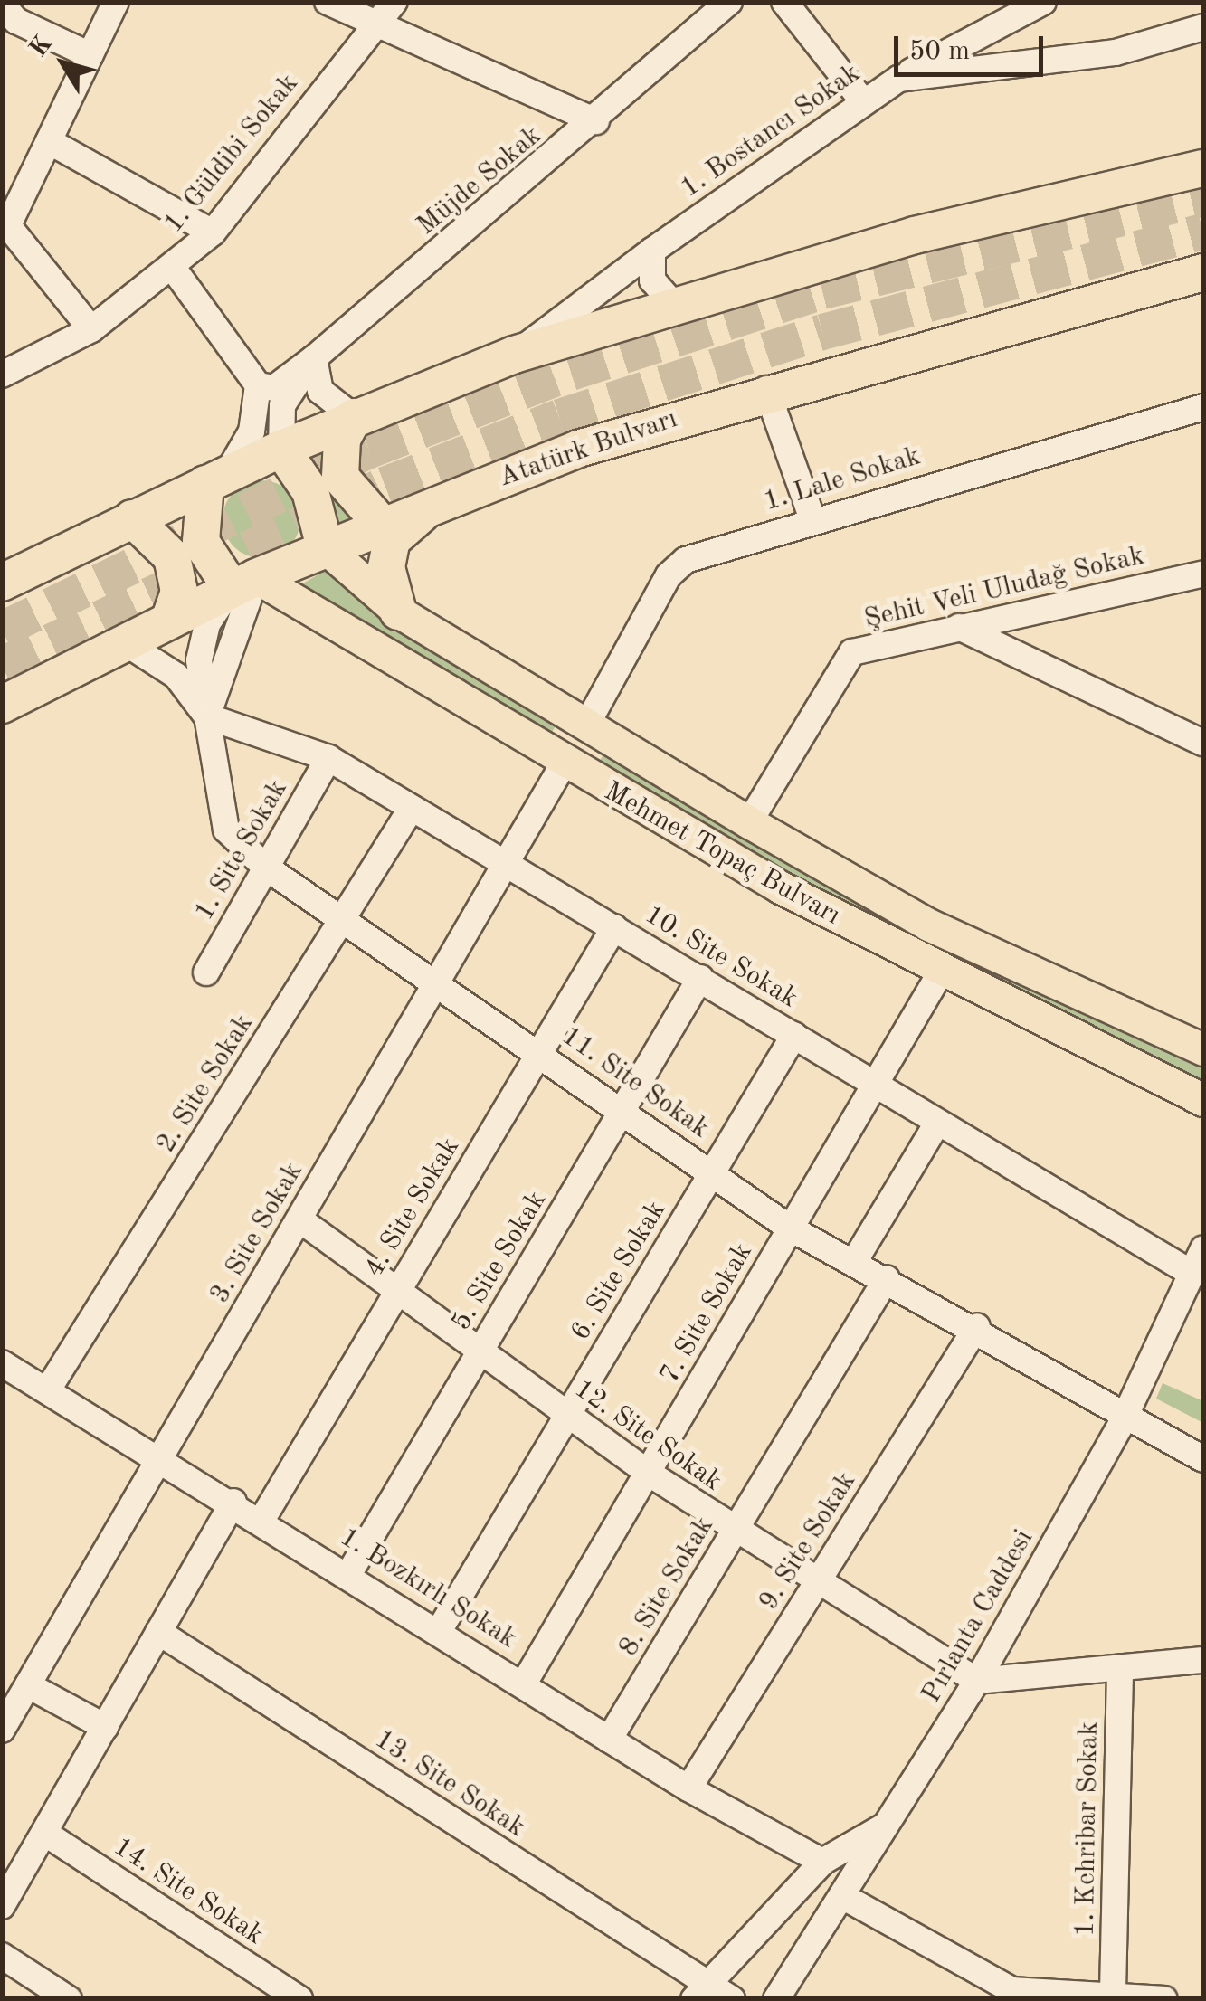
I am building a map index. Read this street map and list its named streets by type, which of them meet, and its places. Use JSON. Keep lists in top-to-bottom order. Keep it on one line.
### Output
{"streets":{"highway":["Atatürk Bulvarı"],"main road":["Mehmet Topaç Bulvarı"],"street":["1. Bostancı Sokak","1. Güldibi Sokak","Müjde Sokak","1. Lale Sokak","Şehit Veli Uludağ Sokak","1. Site Sokak","10. Site Sokak","11. Site Sokak","2. Site Sokak","4. Site Sokak","3. Site Sokak","5. Site Sokak","6. Site Sokak","7. Site Sokak","12. Site Sokak","9. Site Sokak","8. Site Sokak","1. Bozkırlı Sokak","Pırlanta Caddesi","13. Site Sokak","1. Kehribar Sokak","14. Site Sokak"]},"crossings":[["Atatürk Bulvarı","Mehmet Topaç Bulvarı"],["Atatürk Bulvarı","11. Site Sokak"],["1. Lale Sokak","Mehmet Topaç Bulvarı"],["Şehit Veli Uludağ Sokak","Mehmet Topaç Bulvarı"],["1. Site Sokak","10. Site Sokak"],["1. Site Sokak","11. Site Sokak"],["Mehmet Topaç Bulvarı","11. Site Sokak"],["Mehmet Topaç Bulvarı","3. Site Sokak"],["Mehmet Topaç Bulvarı","7. Site Sokak"],["10. Site Sokak","11. Site Sokak"],["10. Site Sokak","2. Site Sokak"],["10. Site Sokak","4. Site Sokak"],["10. Site Sokak","3. Site Sokak"],["10. Site Sokak","5. Site Sokak"],["10. Site Sokak","6. Site Sokak"],["10. Site Sokak","7. Site Sokak"],["10. Site Sokak","Pırlanta Caddesi"],["11. Site Sokak","2. Site Sokak"],["11. Site Sokak","4. Site Sokak"],["11. Site Sokak","3. Site Sokak"],["11. Site Sokak","5. Site Sokak"],["11. Site Sokak","6. Site Sokak"],["11. Site Sokak","7. Site Sokak"],["11. Site Sokak","9. Site Sokak"],["11. Site Sokak","8. Site Sokak"],["11. Site Sokak","Pırlanta Caddesi"],["2. Site Sokak","1. Bozkırlı Sokak"],["4. Site Sokak","12. Site Sokak"],["4. Site Sokak","1. Bozkırlı Sokak"],["3. Site Sokak","12. Site Sokak"],["3. Site Sokak","1. Bozkırlı Sokak"],["5. Site Sokak","12. Site Sokak"],["5. Site Sokak","1. Bozkırlı Sokak"],["6. Site Sokak","12. Site Sokak"],["6. Site Sokak","1. Bozkırlı Sokak"],["7. Site Sokak","12. Site Sokak"],["7. Site Sokak","1. Bozkırlı Sokak"],["12. Site Sokak","9. Site Sokak"],["12. Site Sokak","8. Site Sokak"],["12. Site Sokak","Pırlanta Caddesi"],["9. Site Sokak","1. Bozkırlı Sokak"],["8. Site Sokak","1. Bozkırlı Sokak"]],"scale_bar":"50 m","north":"top left"}
